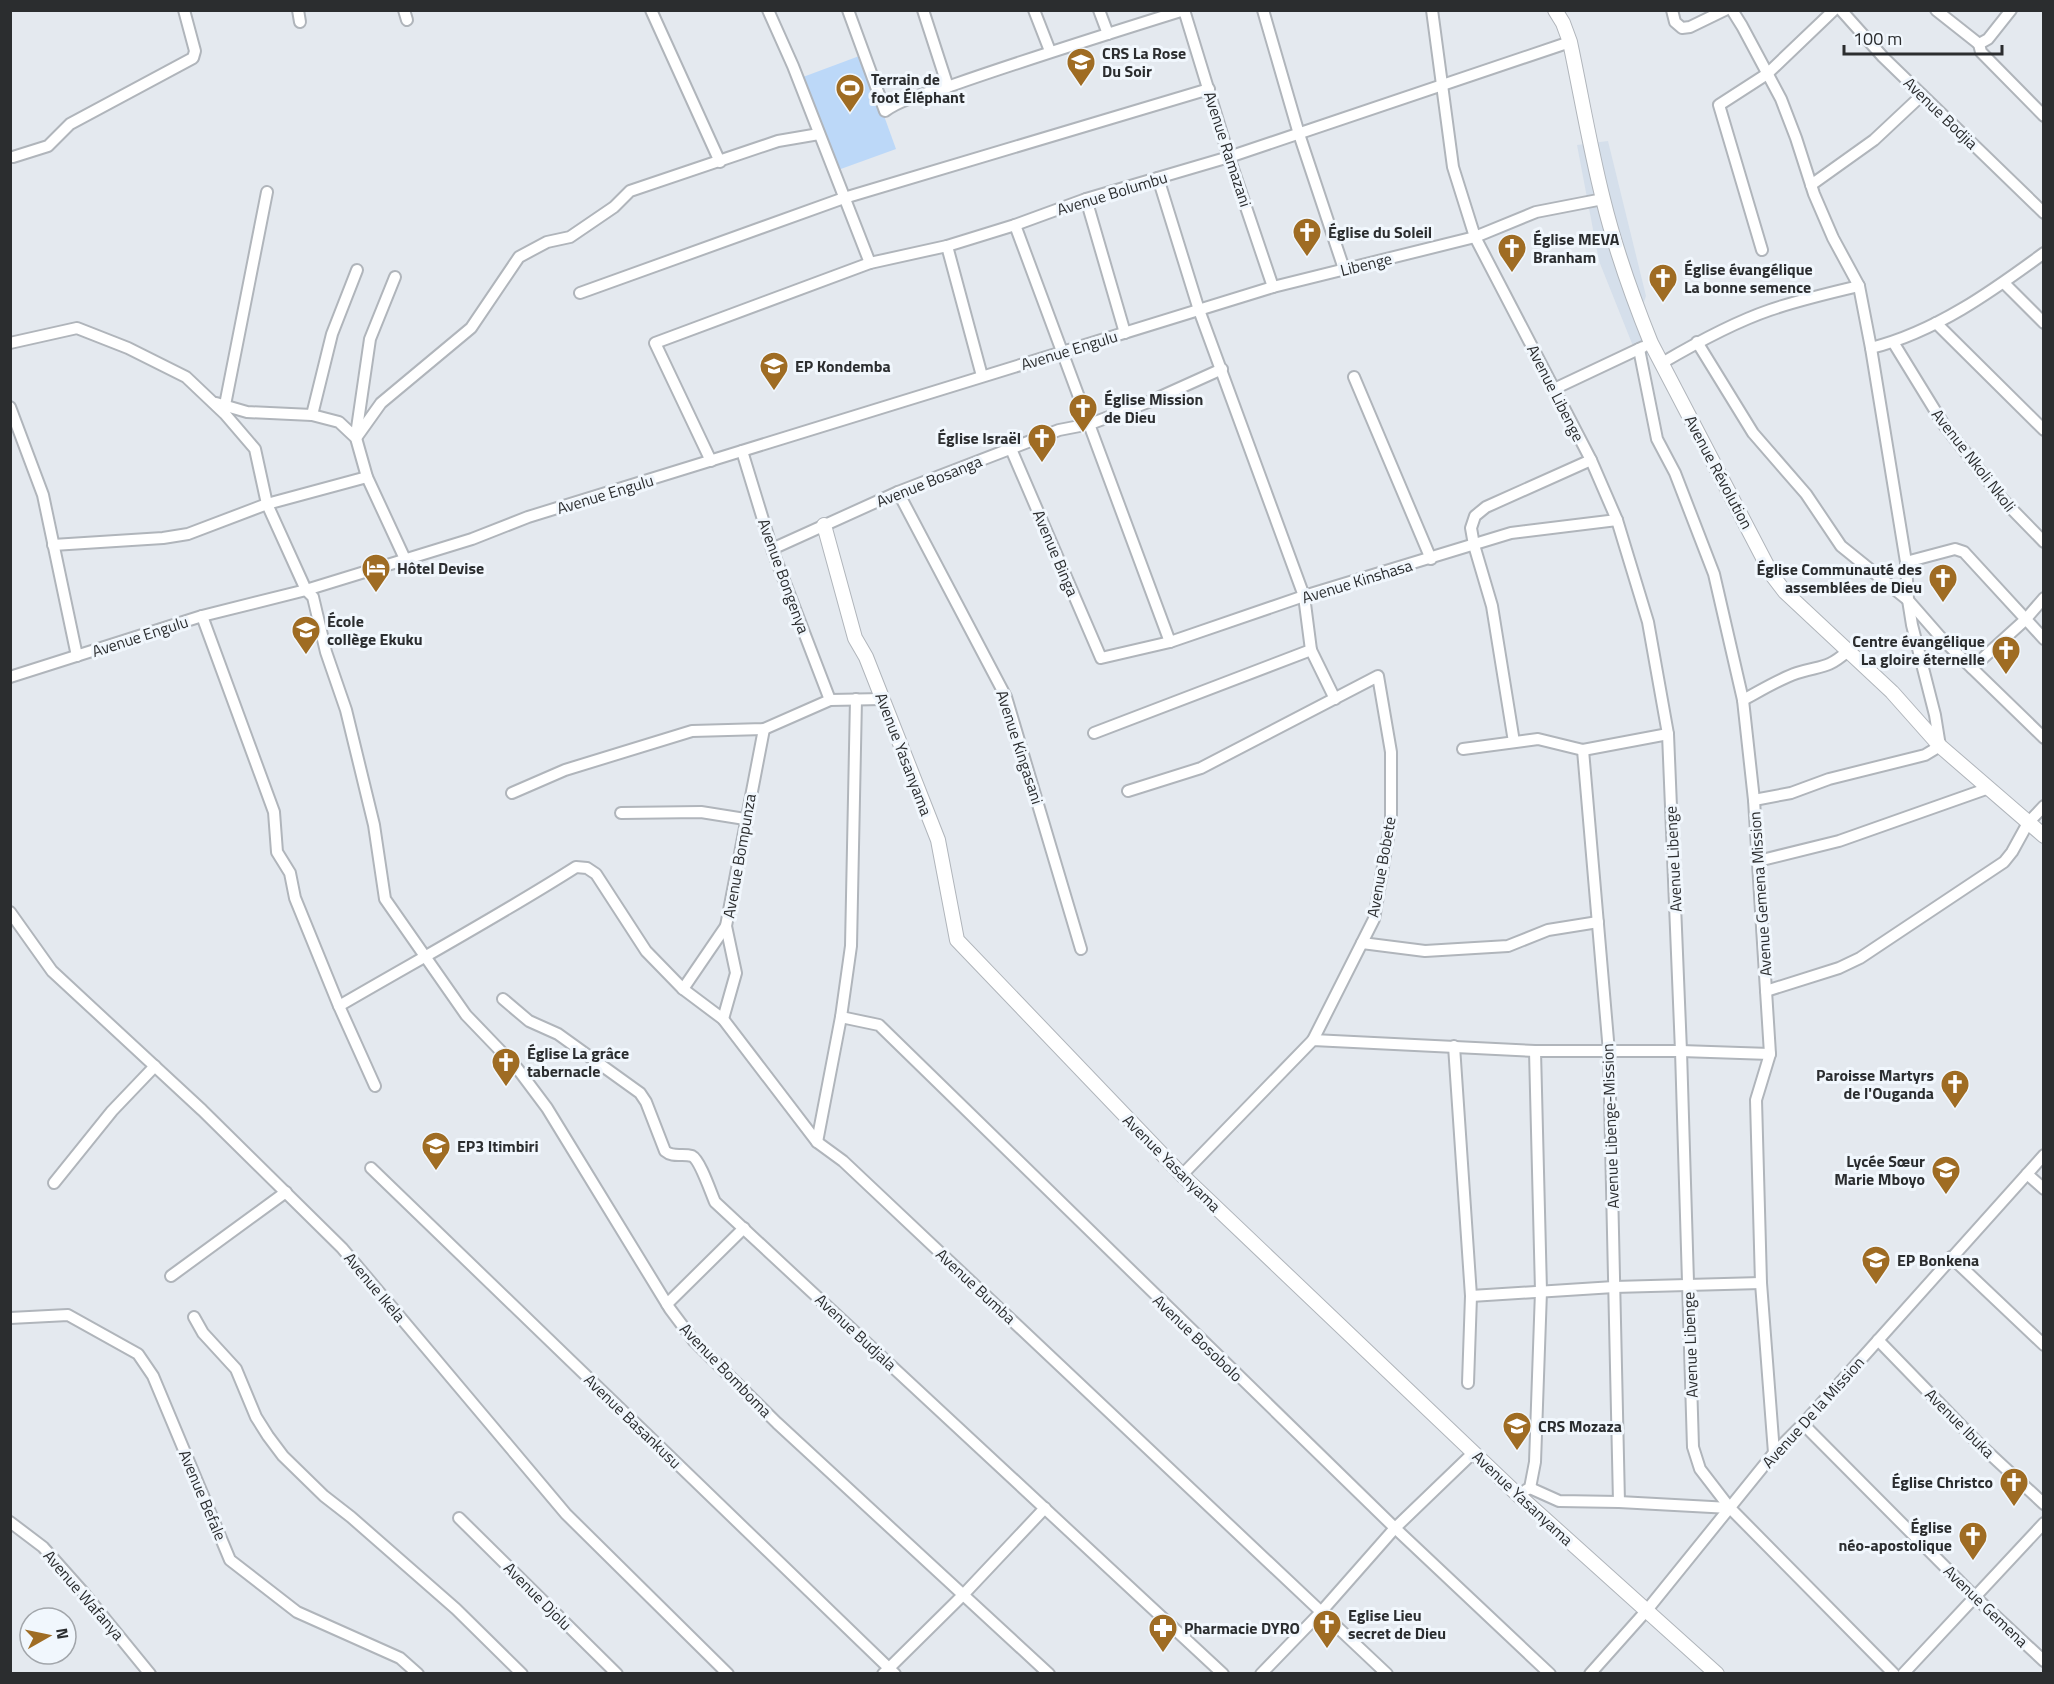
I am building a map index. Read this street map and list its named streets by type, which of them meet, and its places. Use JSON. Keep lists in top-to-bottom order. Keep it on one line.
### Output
{"streets":{"street":["Avenue Bodjia","Avenue Ramazani","Avenue Bolumbu","Libenge","Avenue Engulu","Avenue Libenge","Avenue Nkoli Nkoli","Avenue Révolution","Avenue Bosanga","Avenue Binga","Avenue Bongenya","Avenue Kinshasa","Avenue Kingasani","Avenue Yasanyama","Avenue Bompunza","Avenue Bobete","Avenue Gemena Mission","Avenue Libenge-Mission","Avenue Bumba","Avenue Ikela","Avenue Budjala","Avenue Bosobolo","Avenue Bomboma","Avenue De la Mission","Avenue Basankusu","Avenue Ibuka","Avenue Befale","Avenue Wafanya","Avenue Djolu","Avenue Gemena"]},"crossings":[["Avenue Ramazani","Avenue Bolumbu"],["Avenue Ramazani","Libenge"],["Avenue Bolumbu","Avenue Engulu"],["Avenue Bolumbu","Avenue Libenge"],["Avenue Bolumbu","Avenue Révolution"],["Libenge","Avenue Engulu"],["Libenge","Avenue Libenge"],["Libenge","Avenue Révolution"],["Avenue Engulu","Avenue Bongenya"],["Avenue Engulu","Avenue Bomboma"],["Avenue Libenge","Avenue Kinshasa"],["Avenue Libenge","Avenue De la Mission"],["Avenue Révolution","Avenue Gemena Mission"],["Avenue Bosanga","Avenue Binga"],["Avenue Bosanga","Avenue Bongenya"],["Avenue Bosanga","Avenue Kingasani"],["Avenue Bosanga","Avenue Yasanyama"],["Avenue Binga","Avenue Kinshasa"],["Avenue Yasanyama","Avenue Bobete"],["Avenue Yasanyama","Avenue De la Mission"],["Avenue Bompunza","Avenue Bumba"],["Avenue Gemena Mission","Avenue De la Mission"],["Avenue Bumba","Avenue Bomboma"],["Avenue De la Mission","Avenue Ibuka"],["Avenue De la Mission","Avenue Gemena"]],"places":{"school or university":["CRS La Rose Du Soir","EP Kondemba","École collège Ekuku","EP3 Itimbiri","Lycée Sœur Marie Mboyo","EP Bonkena","CRS Mozaza"],"sports":["Terrain de foot Éléphant"],"church":["Église du Soleil","Église MEVA Branham","Église évangélique La bonne semence","Église Mission de Dieu","Église Israël","Église Communauté des assemblées de Dieu","Centre évangélique La gloire éternelle","Église La grâce tabernacle","Paroisse Martyrs de l'Ouganda","Église Christco","Église néo-apostolique","Eglise Lieu secret de Dieu"],"hotel":["Hôtel Devise"],"pharmacy":["Pharmacie DYRO"]},"scale_bar":"100 m","north":"right"}
